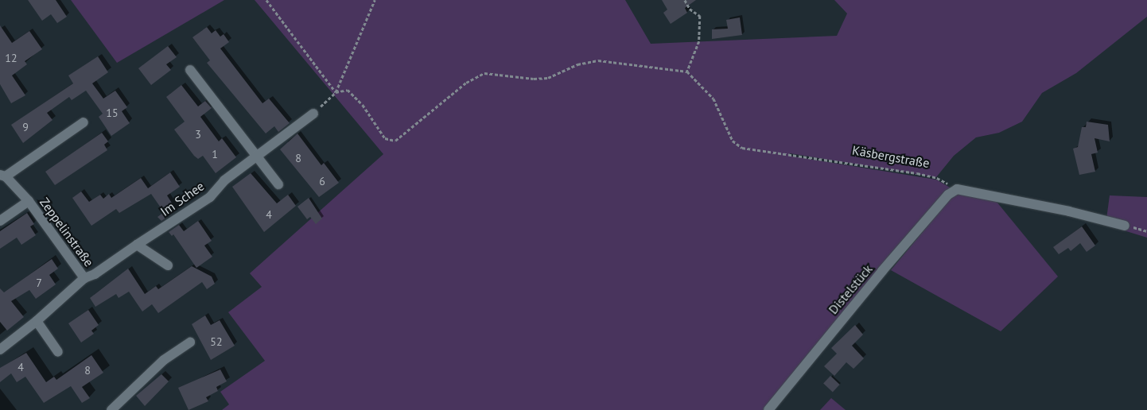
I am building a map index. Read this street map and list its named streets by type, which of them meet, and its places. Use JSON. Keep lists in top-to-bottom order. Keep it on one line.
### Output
{"streets":{"street":["Im Schee","Zeppelinstraße","Distelstück"],"path":["Käsbergstraße"]},"crossings":[["Käsbergstraße","Distelstück"],["Im Schee","Zeppelinstraße"]],"house_numbers":["12","15","9","3","1","8","6","4","7","52","4","8"]}
